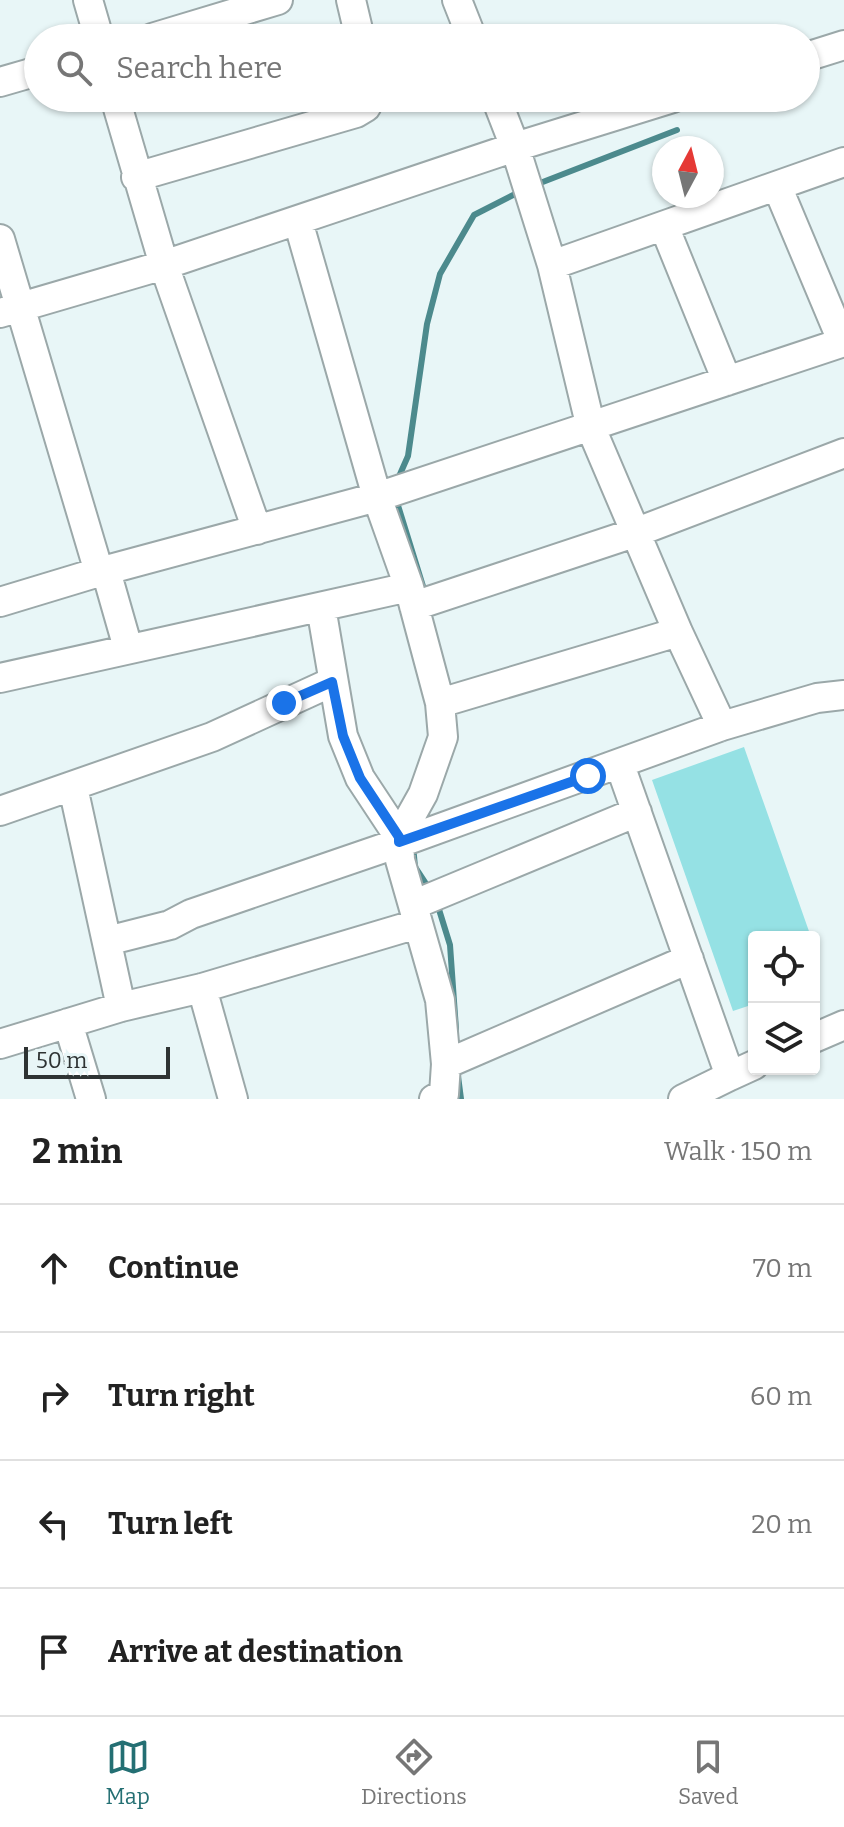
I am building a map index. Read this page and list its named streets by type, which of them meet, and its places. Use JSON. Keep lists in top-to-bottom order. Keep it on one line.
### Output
{"scale_bar":"50 m","north":"top","page":{"search":"Search here","scale":"50 m","heading":["2 min","Walk · 150 m"],"list":[["Continue","70 m"],["Turn right","60 m"],["Turn left","20 m"],"Arrive at destination"],"nav":["Map","Directions","Saved"]}}
